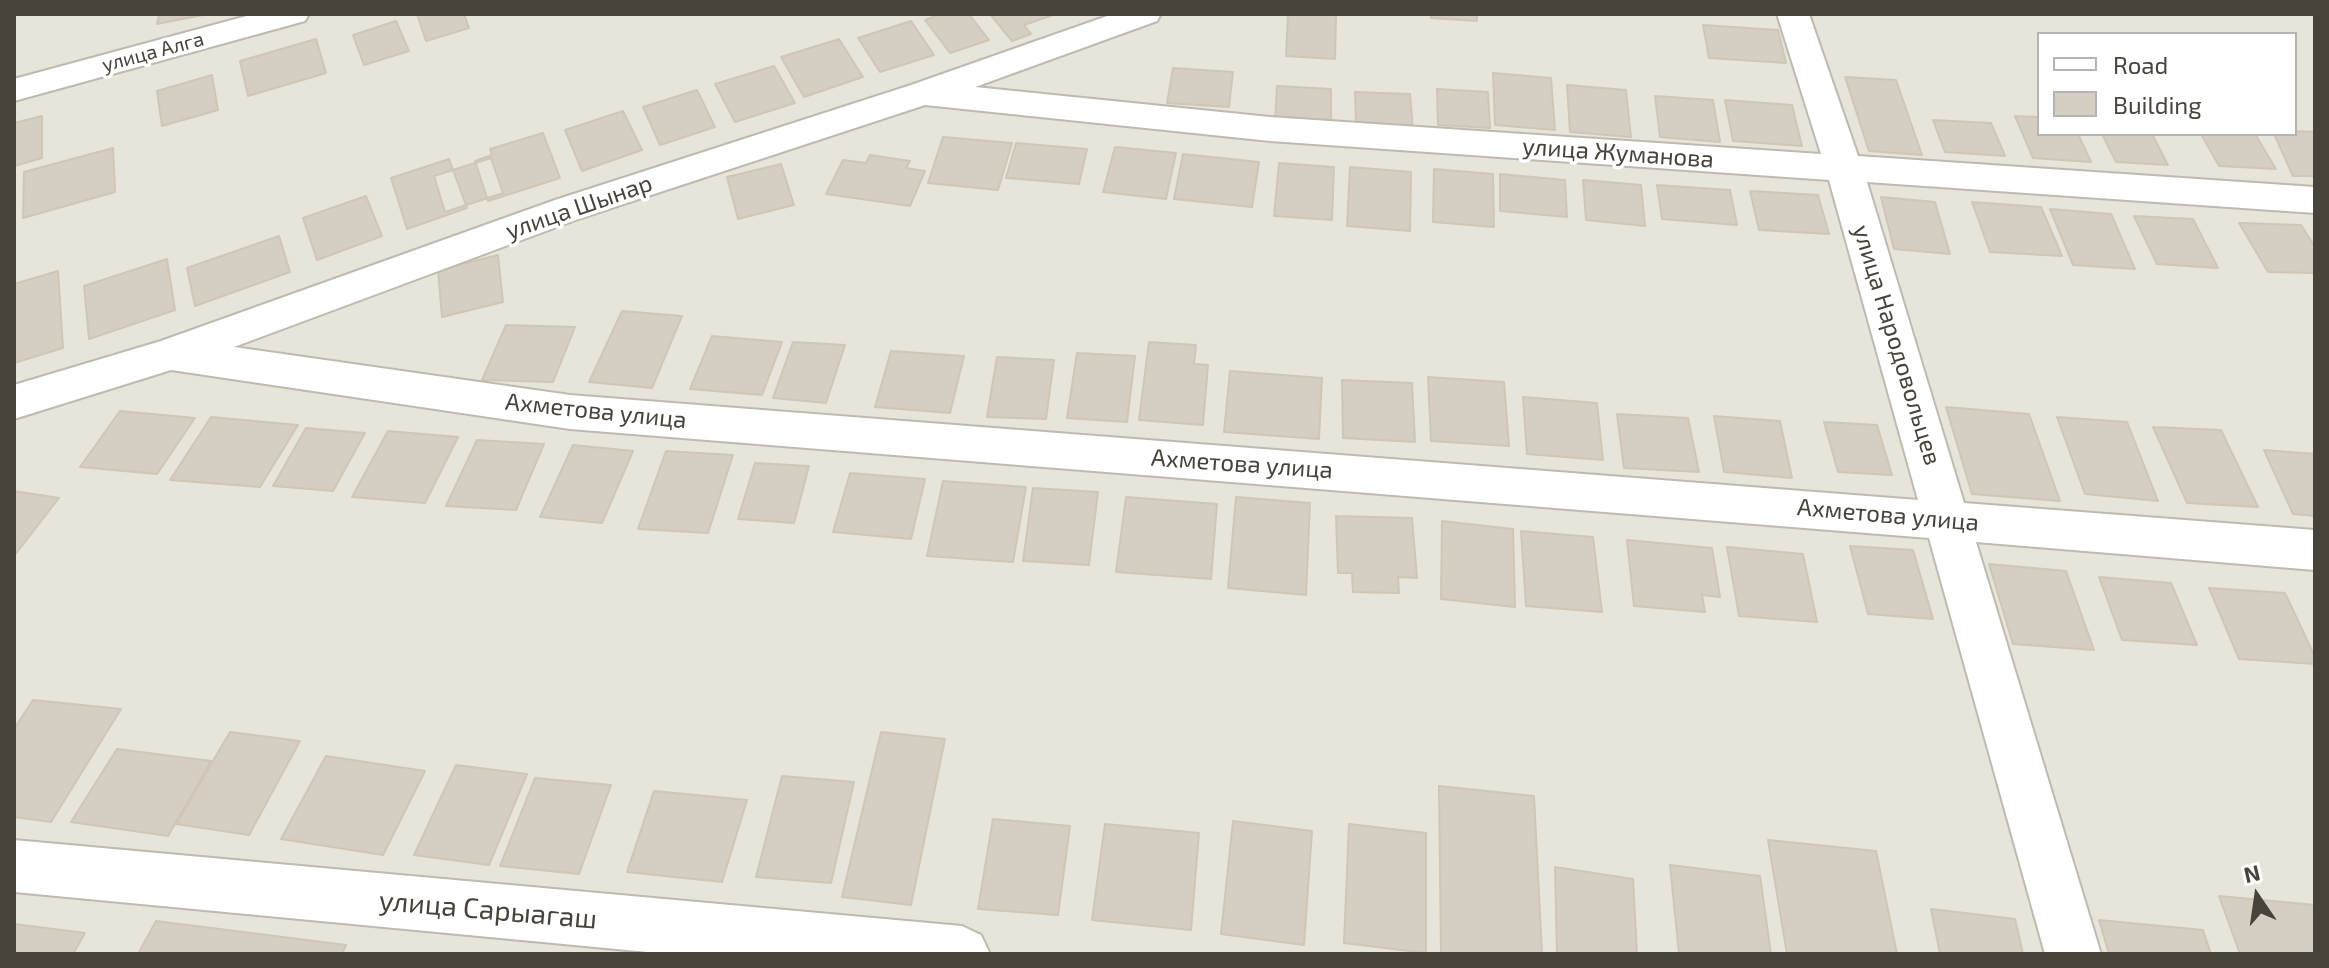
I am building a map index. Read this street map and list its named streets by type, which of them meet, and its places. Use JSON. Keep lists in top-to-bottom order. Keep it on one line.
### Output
{"streets":{"street":["улица Алга","улица Жуманова","улица Шынар","улица Народовольцев","Ахметова улица","улица Сарыагаш"]},"crossings":[["улица Жуманова","улица Шынар"],["улица Жуманова","улица Народовольцев"],["улица Шынар","Ахметова улица"],["улица Народовольцев","Ахметова улица"]],"legend":["Road","Building"],"north":"top"}
